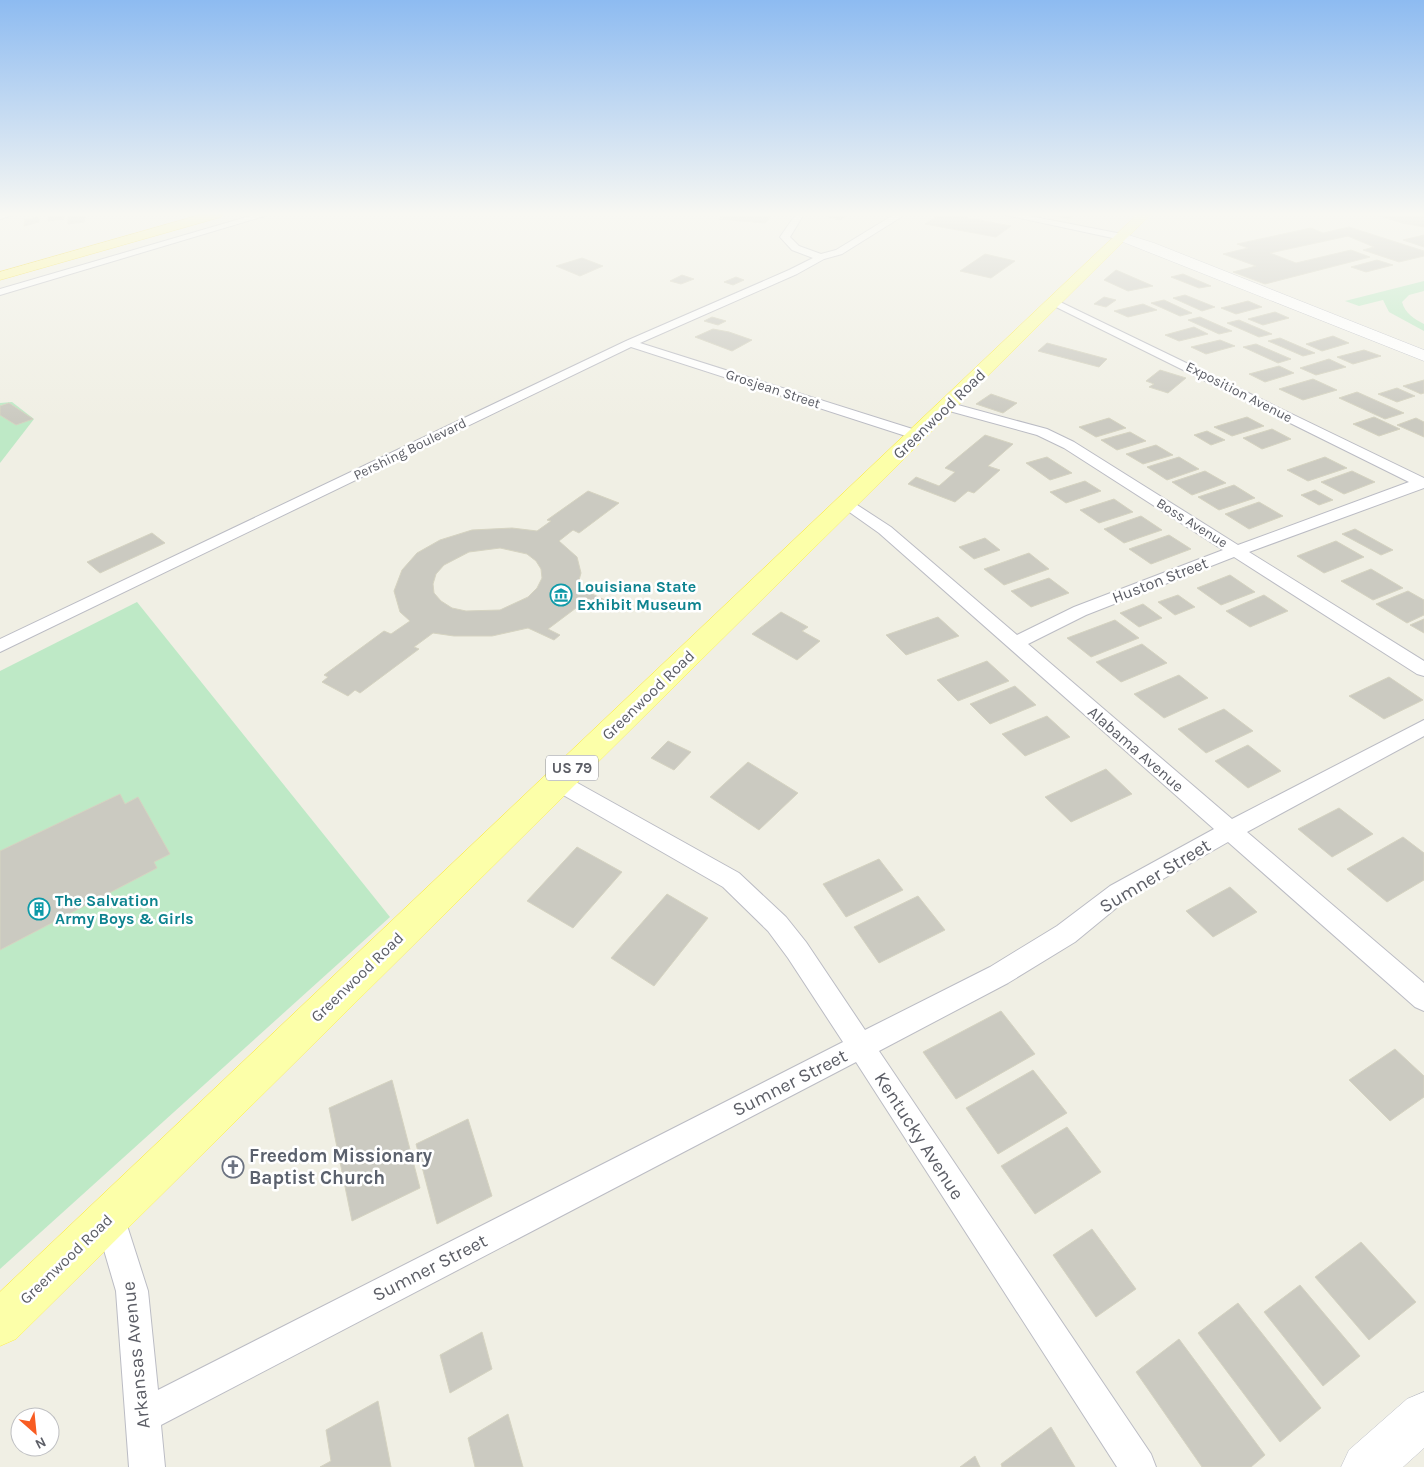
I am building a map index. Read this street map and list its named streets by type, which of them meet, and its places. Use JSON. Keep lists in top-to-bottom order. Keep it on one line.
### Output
{"streets":{"main road":["Greenwood Road","US 79"],"street":["Grosjean Street","Exposition Avenue","Pershing Boulevard","Boss Avenue","Huston Street","Alabama Avenue","Sumner Street","Kentucky Avenue","Arkansas Avenue"]},"crossings":[["Grosjean Street","Greenwood Road"],["Grosjean Street","Pershing Boulevard"],["Exposition Avenue","Greenwood Road"],["Exposition Avenue","Huston Street"],["Greenwood Road","Boss Avenue"],["Greenwood Road","Alabama Avenue"],["Greenwood Road","Kentucky Avenue"],["Greenwood Road","Arkansas Avenue"],["Boss Avenue","Huston Street"],["Huston Street","Alabama Avenue"],["Alabama Avenue","Sumner Street"],["Sumner Street","Kentucky Avenue"],["Sumner Street","Arkansas Avenue"]],"places":{"museum":["Louisiana State Exhibit Museum"],"building":["The Salvation Army Boys & Girls"],"church":["Freedom Missionary Baptist Church"]},"north":"bottom right"}
